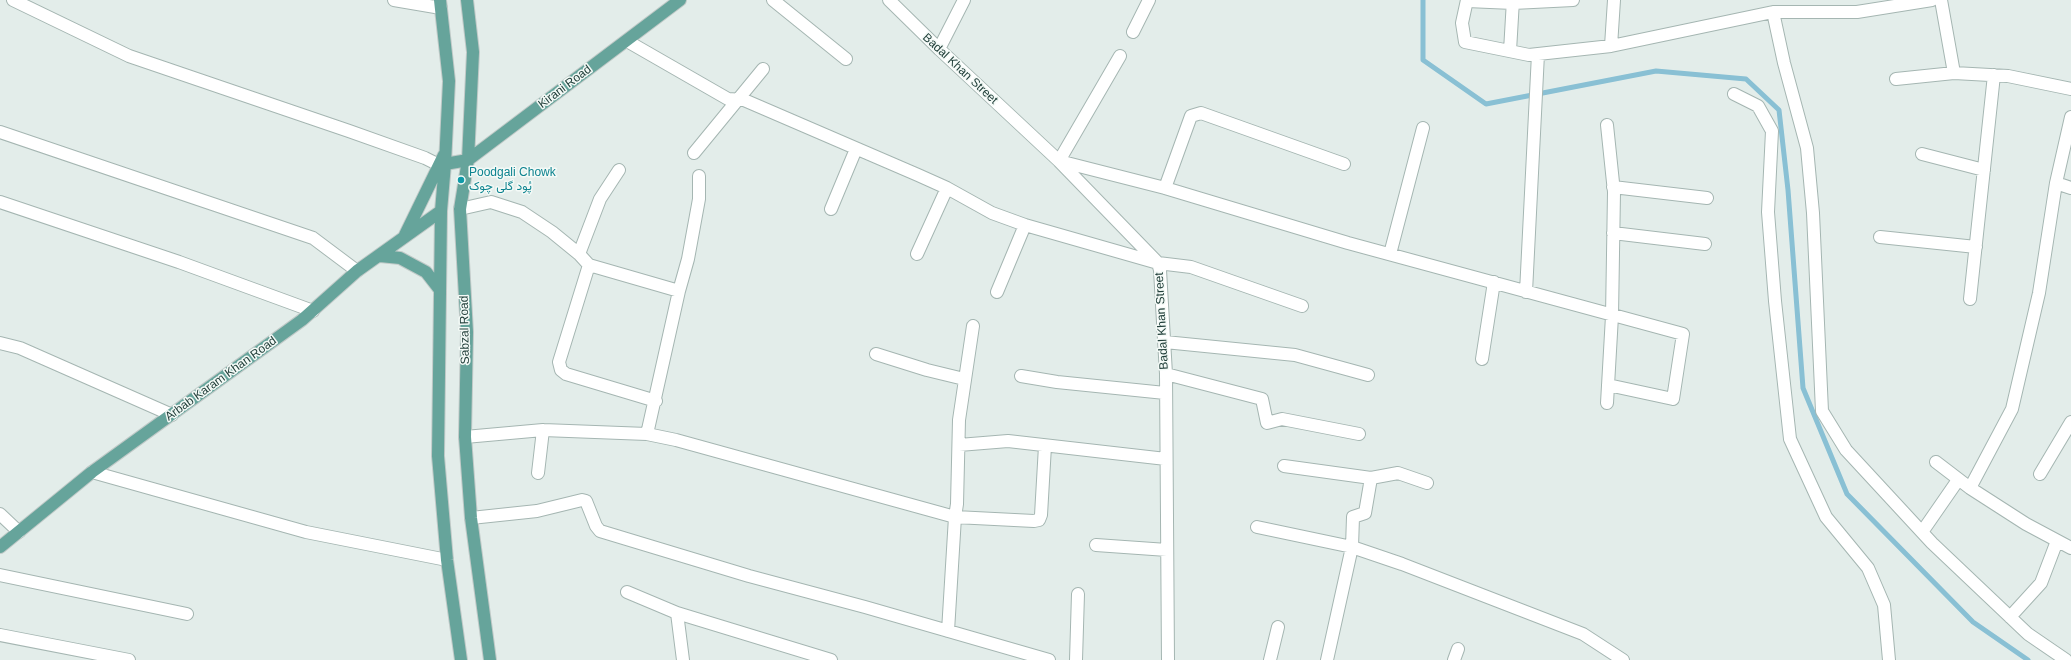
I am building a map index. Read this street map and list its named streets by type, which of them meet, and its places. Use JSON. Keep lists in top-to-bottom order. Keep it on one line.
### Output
{"streets":{"main road":["Kirani Road","Sabzal Road","Arbab Karam Khan Road"],"street":["Badal Khan Street"]},"crossings":[["Kirani Road","Sabzal Road"],["Sabzal Road","Arbab Karam Khan Road"]],"places":["Poodgali Chowk پُود گلی چوک"]}
